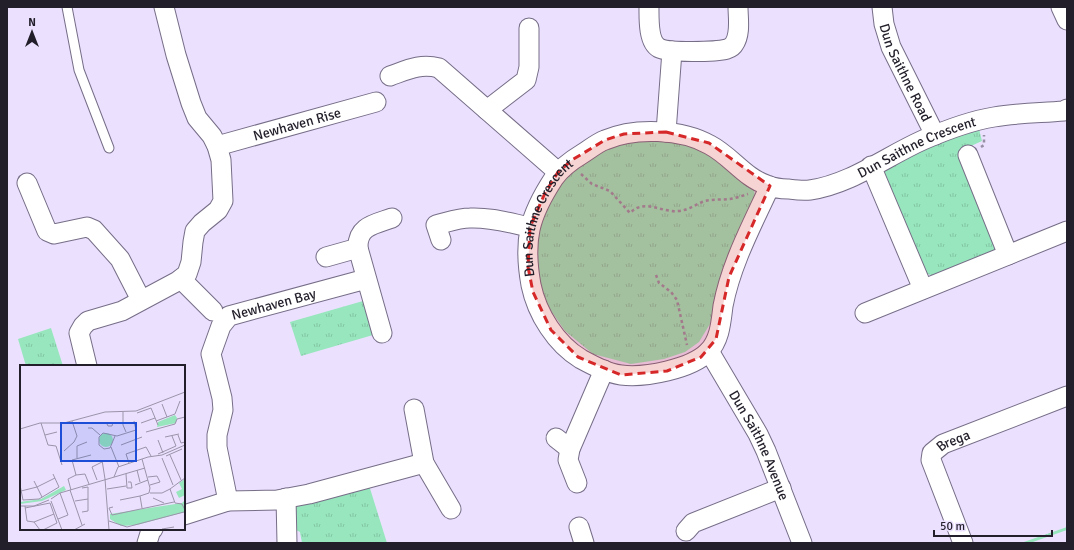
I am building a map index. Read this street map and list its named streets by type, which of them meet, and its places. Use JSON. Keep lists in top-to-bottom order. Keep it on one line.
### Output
{"streets":{"street":["Dun Saithne Road","Newhaven Rise","Dun Saithne Crescent","Newhaven Bay","Brega","Dun Saithne Avenue"]},"crossings":[["Dun Saithne Road","Dun Saithne Crescent"],["Dun Saithne Crescent","Dun Saithne Avenue"]],"scale_bar":"50 m","north":"top"}
